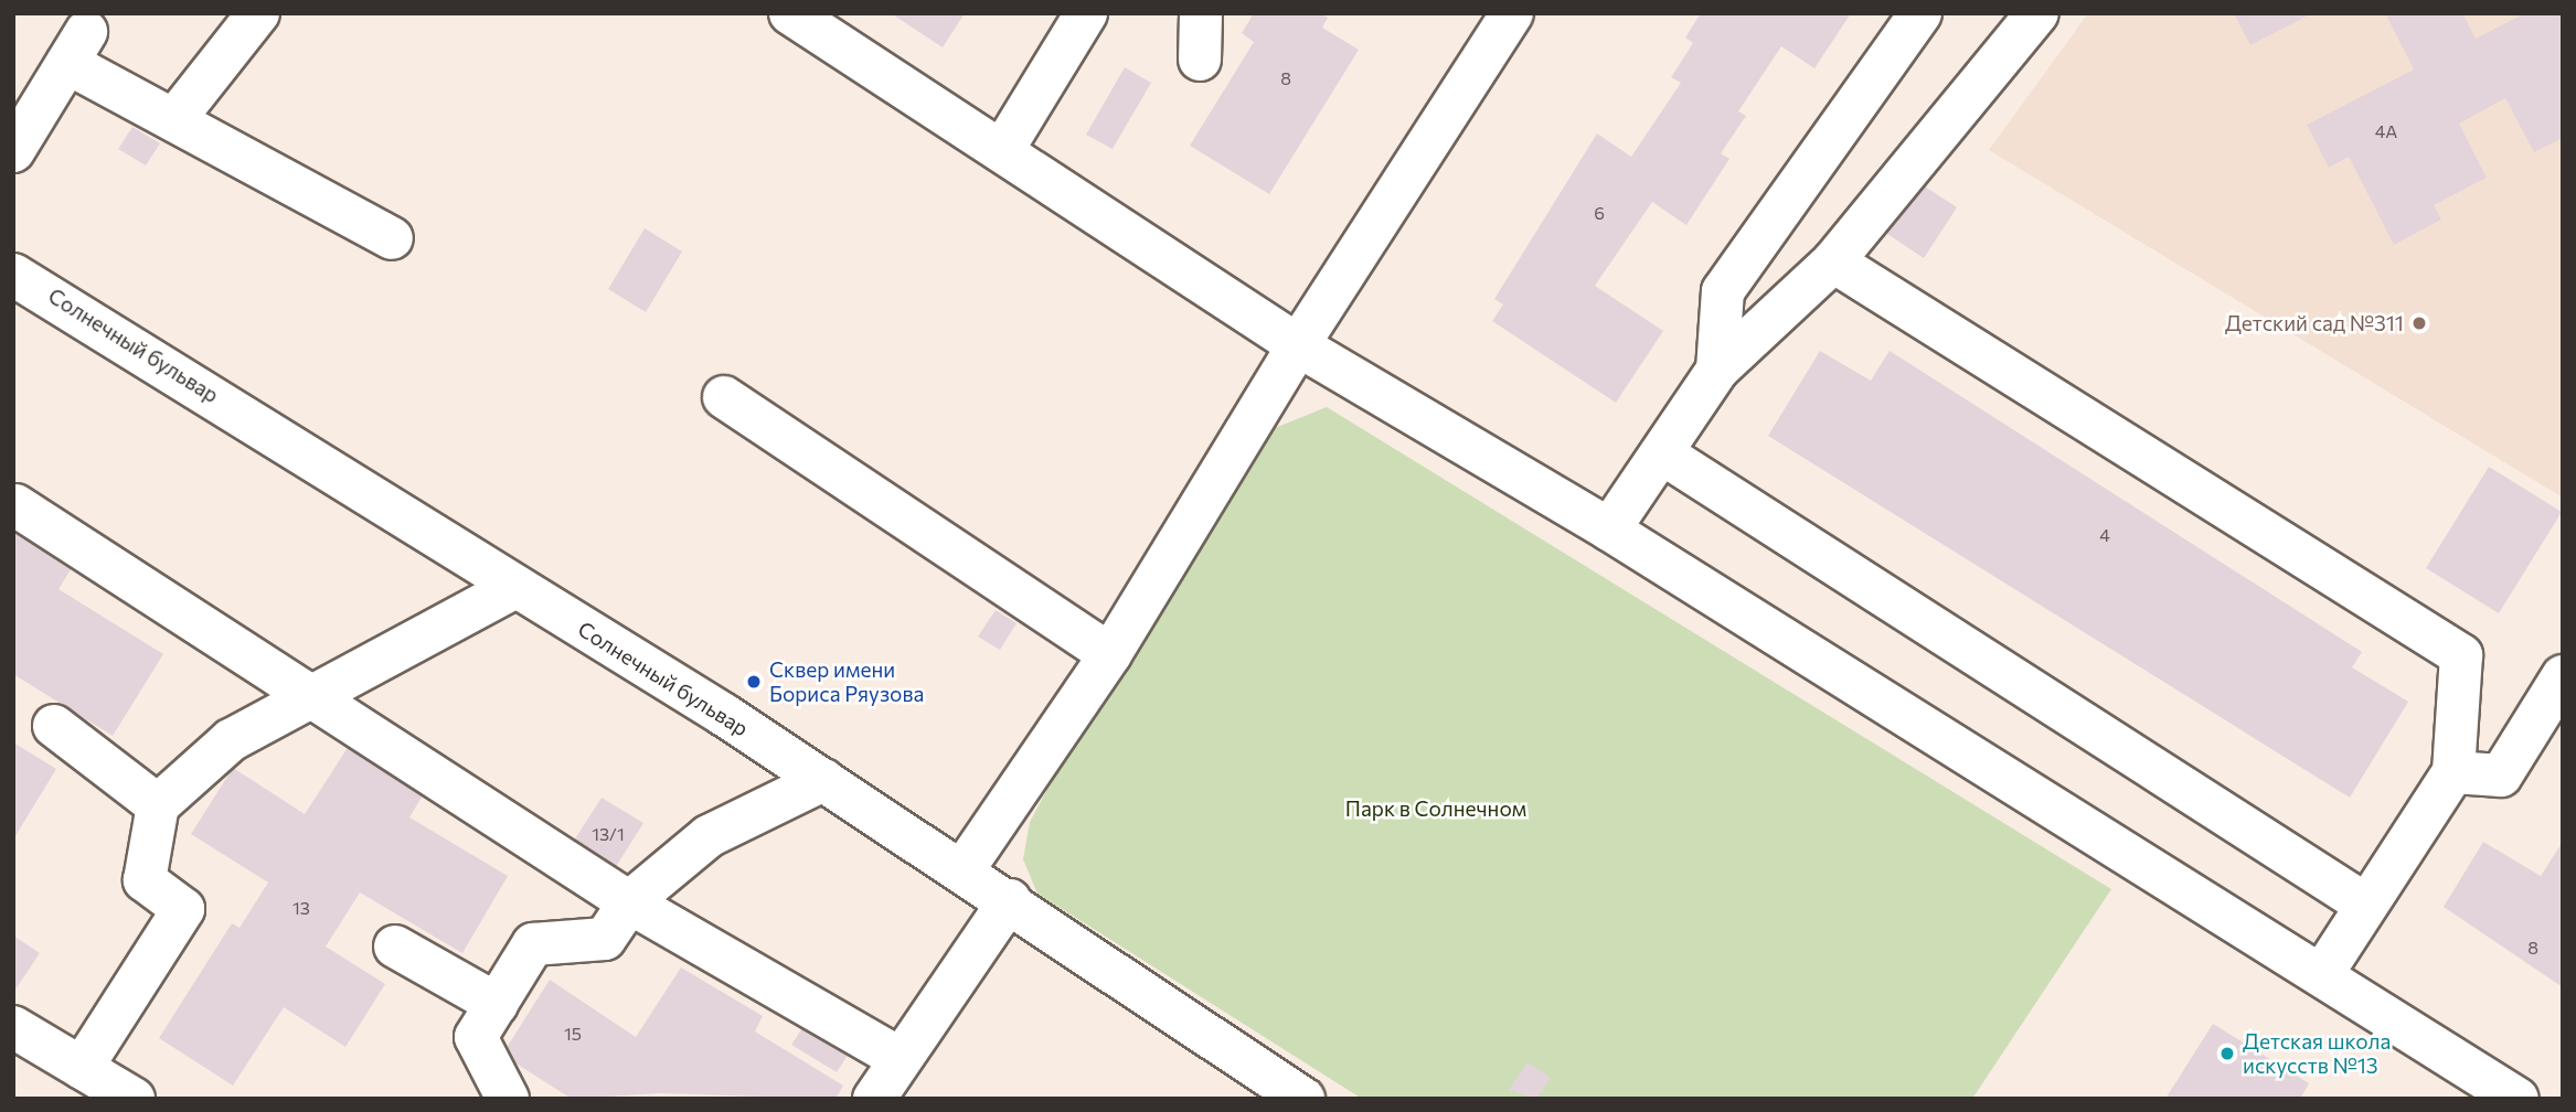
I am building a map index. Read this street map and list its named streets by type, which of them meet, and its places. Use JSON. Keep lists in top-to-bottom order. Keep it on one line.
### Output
{"streets":{"street":["Солнечный бульвар"]},"parks":["Парк в Солнечном"],"places":["Детский сад №311","Сквер имени Бориса Ряузова","Детская школа искусств №13"],"house_numbers":["8","4А","6","4","13/1","13","8","15"]}
